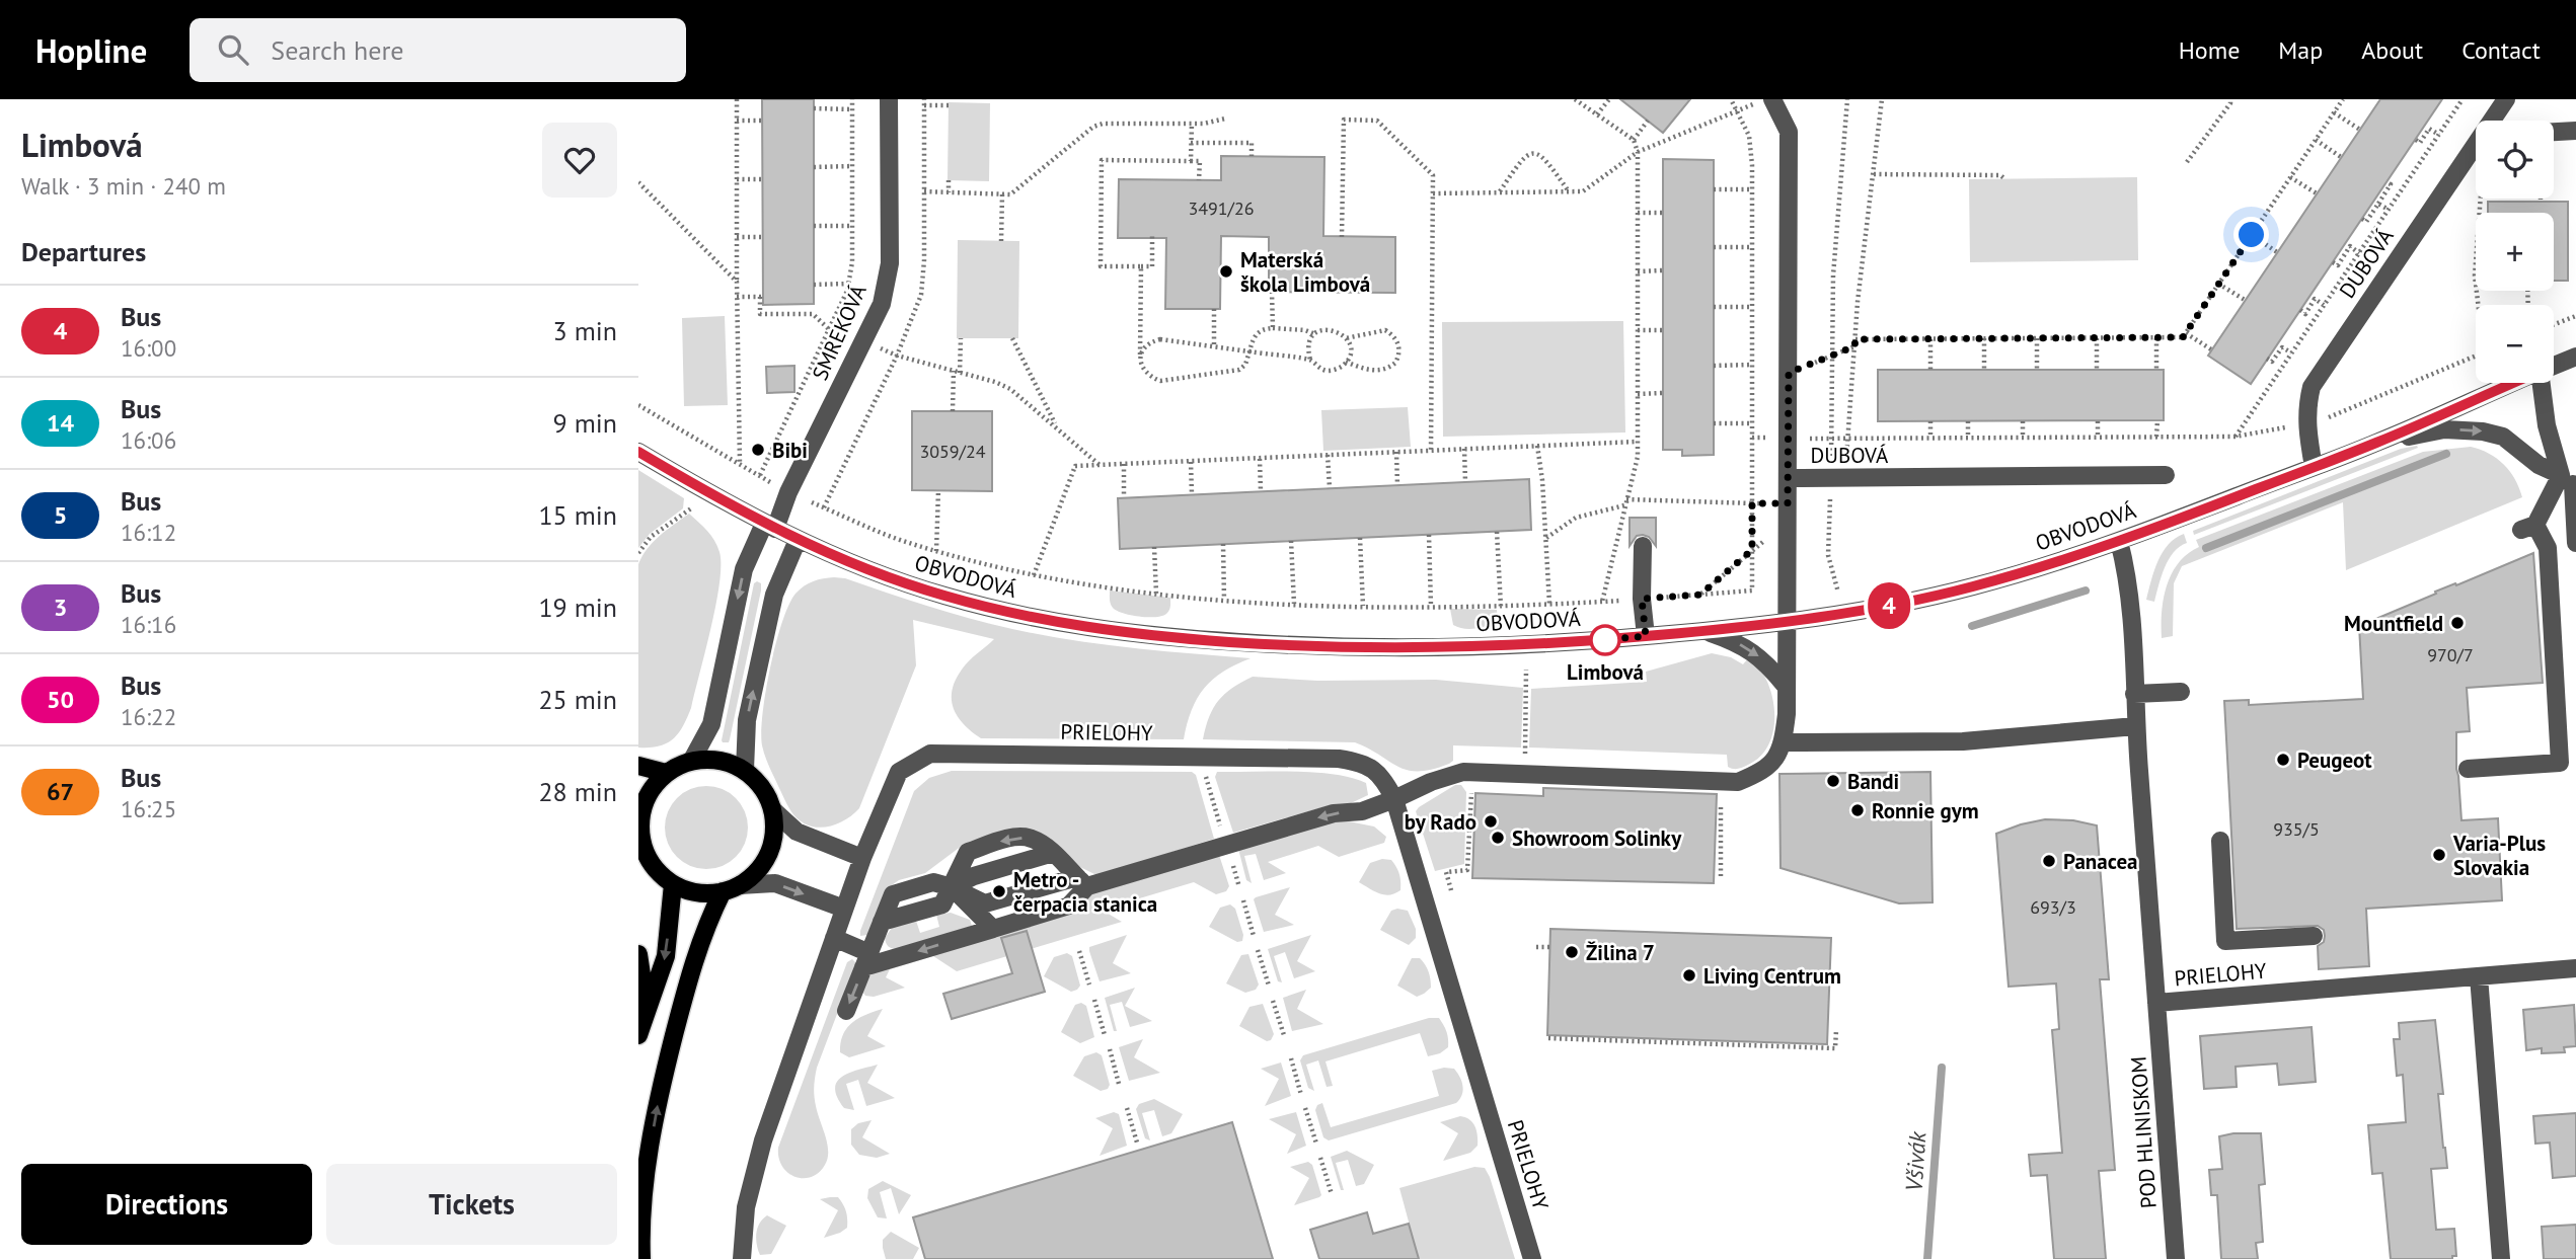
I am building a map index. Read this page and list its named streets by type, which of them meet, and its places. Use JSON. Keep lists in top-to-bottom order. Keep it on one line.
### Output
{"streets":{"street":["DUBOVÁ","SMREKOVÁ","OBVODOVÁ","PRIELOHY","POD HLINISKOM"]},"crossings":[["DUBOVÁ","OBVODOVÁ"],["SMREKOVÁ","OBVODOVÁ"],["OBVODOVÁ","PRIELOHY"],["PRIELOHY","POD HLINISKOM"]],"water":["Všivák"],"places":["Materská škola Limbová","Bibi","Mountfield","Limbová","Peugeot","Bandi","Ronnie gym","by Rado","Showroom Solinky","Varia-Plus Slovakia","Panacea","Metro - čerpacia stanica","Žilina 7","Living Centrum"],"lines":["bus line 4"],"house_numbers":["3491/26","3059/24","970/7","935/5","693/3"],"page":{"header":"Hopline","search":"Search here","nav":["Home","Map","About","Contact"],"heading":[["Limbová","Walk · 3 min · 240 m"],"Departures"],"on_map":"4","map_buttons":["+","−"],"list":[{"mark":"4","name":"Bus","note":"16:00","value":"3 min"},{"mark":"14","name":"Bus","note":"16:06","value":"9 min"},{"mark":"5","name":"Bus","note":"16:12","value":"15 min"},{"mark":"3","name":"Bus","note":"16:16","value":"19 min"},{"mark":"50","name":"Bus","note":"16:22","value":"25 min"},{"mark":"67","name":"Bus","note":"16:25","value":"28 min"}],"buttons":["Directions","Tickets"]}}
